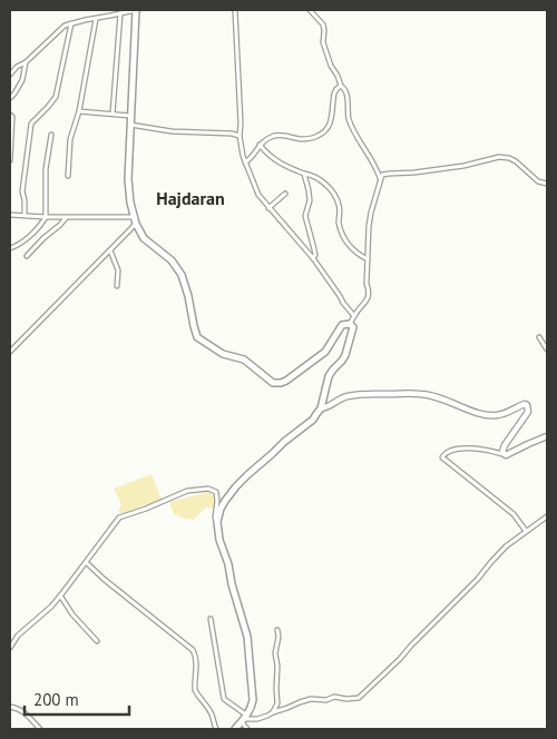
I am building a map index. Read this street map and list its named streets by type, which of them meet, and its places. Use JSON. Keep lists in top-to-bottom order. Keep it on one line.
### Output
{"districts":["Hajdaran"],"scale_bar":"200 m"}
